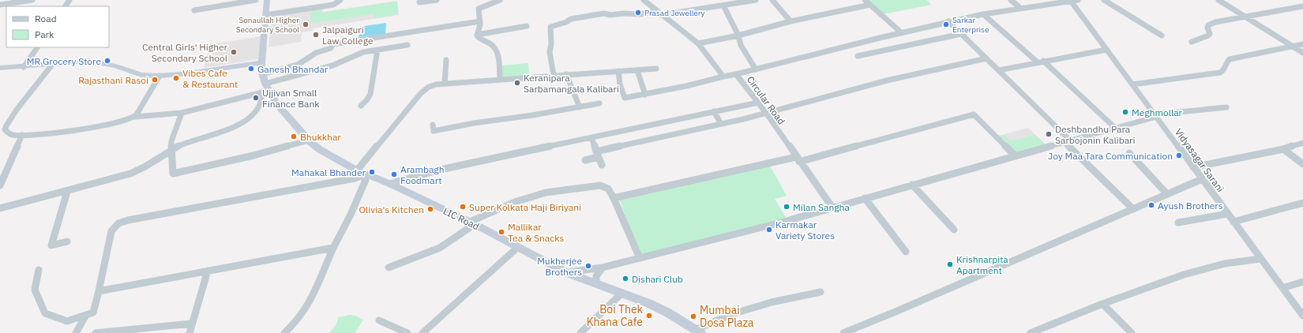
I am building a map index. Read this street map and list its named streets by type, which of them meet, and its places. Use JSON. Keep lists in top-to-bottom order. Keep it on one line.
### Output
{"streets":{"main road":["LIC Road"],"street":["Circular Road","Vidyasagar Sarani"]},"places":["Prasad Jewellery","Sonaullah Higher Secondary School","Sarkar Enterprise","Jalpaiguri Law College","Central Girls' Higher Secondary School","MR Grocery Store","Ganesh Bhandar","Vibes Cafe & Restaurant","Rajasthani Rasoi","Keranipara Sarbamangala Kalibari","Ujjivan Small Finance Bank","Meghmollar","Deshbandhu Para Sarbojonin Kalibari","Bhukkhar","Joy Maa Tara Communication","Mahakal Bhander","Arambagh Foodmart","Ayush Brothers","Super Kolkata Haji Biriyani","Milan Sangha","Olivia's Kitchen","Karmakar Variety Stores","Mallikar Tea & Snacks","Krishnarpita Apartment","Mukherjee Brothers","Dishari Club","Boi Thek Khana Cafe","Mumbai Dosa Plaza"],"legend":["Road","Park"]}
